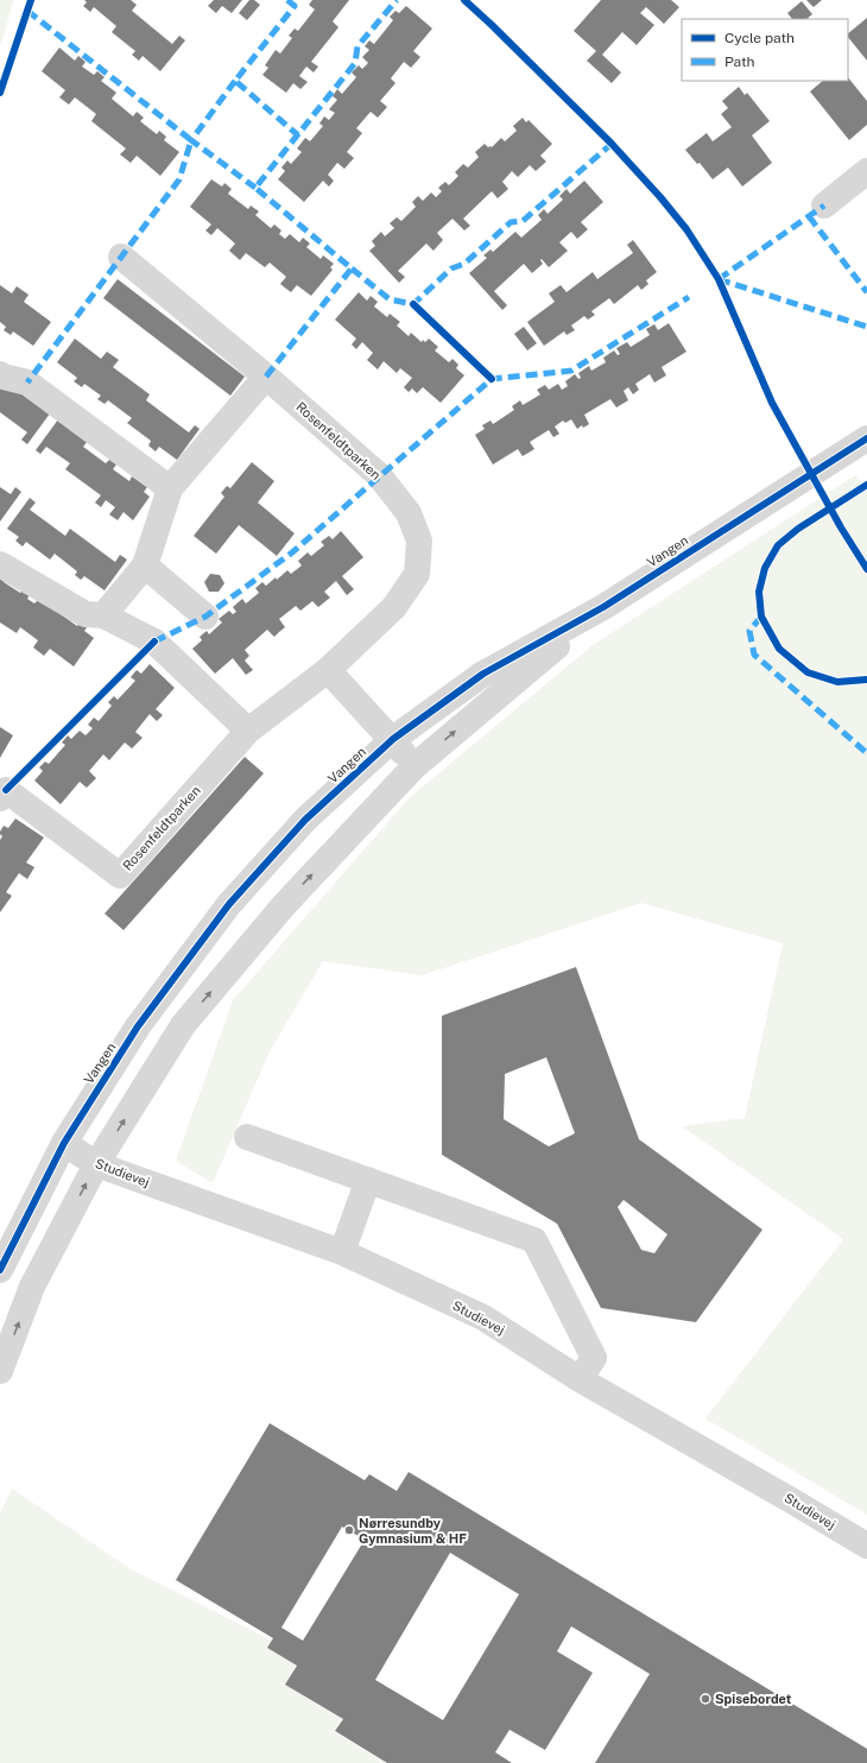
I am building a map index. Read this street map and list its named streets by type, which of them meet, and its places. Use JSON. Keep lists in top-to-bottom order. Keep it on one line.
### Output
{"streets":{"street":["Rosenfeldtparken","Vangen","Studievej"]},"crossings":[["Vangen","Studievej"]],"places":["Nørresundby Gymnasium & HF","Spisebordet"],"legend":["Cycle path","Path"]}
